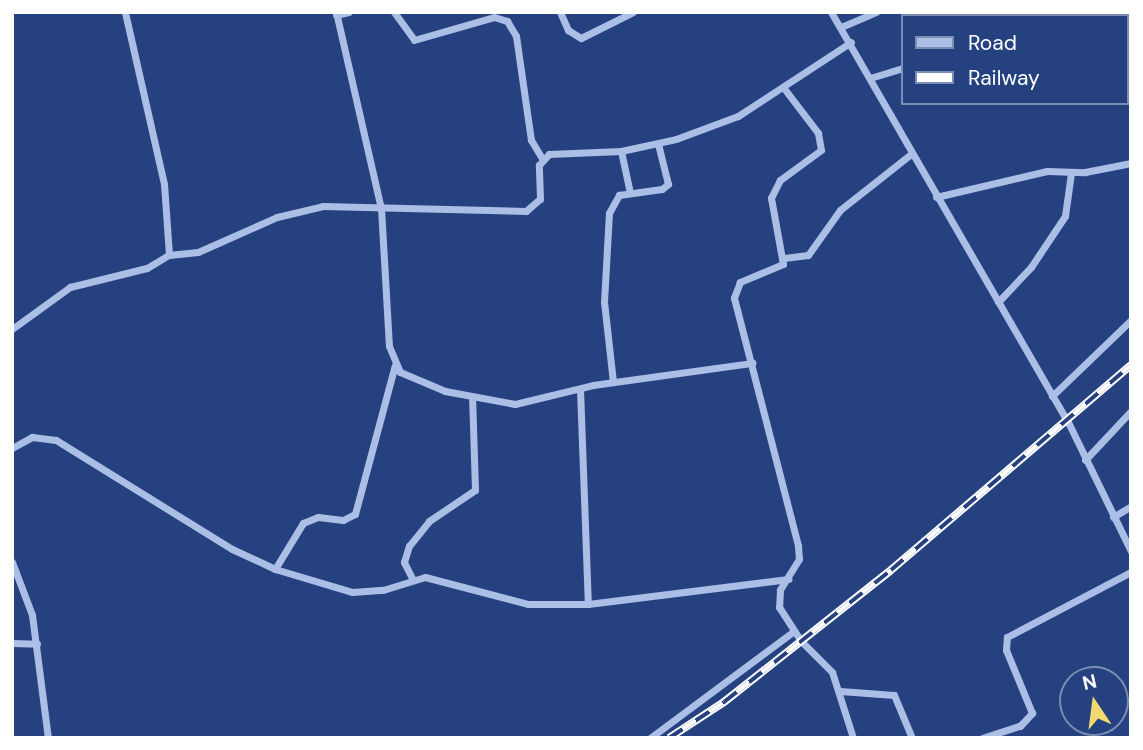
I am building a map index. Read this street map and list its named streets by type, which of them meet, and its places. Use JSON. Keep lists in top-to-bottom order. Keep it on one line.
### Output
{"legend":["Road","Railway"],"north":"top"}
